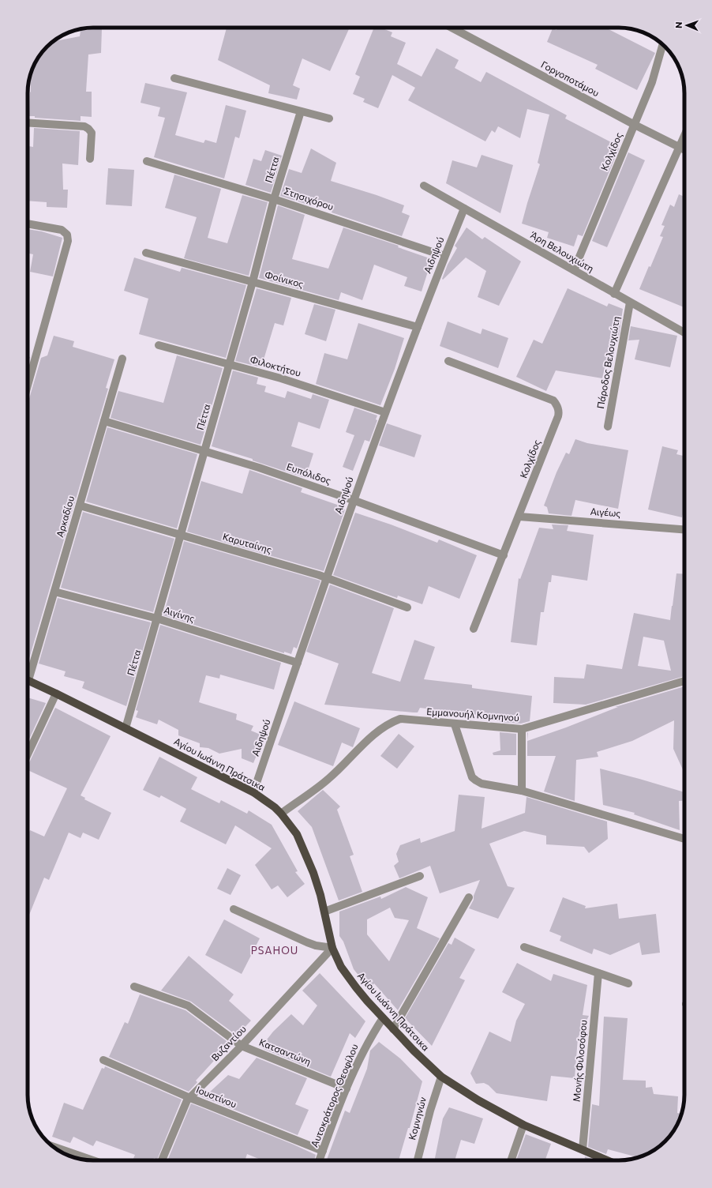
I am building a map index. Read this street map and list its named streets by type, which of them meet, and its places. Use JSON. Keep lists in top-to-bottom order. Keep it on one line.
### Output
{"streets":{"main road":["Αγίου Ιωάννη Πράτσικα"],"street":["Γοργοποτάμου","Κολχίδος","Πέττα","Στησιχόρου","Άρη Βελουχιώτη","Αιδηψού","Φοίνικος","Πάροδος Βελουχιώτη","Φιλοκτήτου","Ευπόλιδος","Αιγέως","Αρκαδίου","Καρυταίνης","Αιγίνης","Εμμανουήλ Κομνηνού","Βυζαντίου","Κατσαντώνη","Μονής Φιλοσόφου","Αυτοκράτορος Θεοφίλου","Ιουστίνου","Κομνηνών"]},"crossings":[["Γοργοποτάμου","Κολχίδος"],["Κολχίδος","Άρη Βελουχιώτη"],["Κολχίδος","Ευπόλιδος"],["Κολχίδος","Αιγέως"],["Πέττα","Στησιχόρου"],["Πέττα","Φοίνικος"],["Πέττα","Φιλοκτήτου"],["Πέττα","Ευπόλιδος"],["Πέττα","Καρυταίνης"],["Πέττα","Αιγίνης"],["Πέττα","Αγίου Ιωάννη Πράτσικα"],["Στησιχόρου","Αιδηψού"],["Άρη Βελουχιώτη","Αιδηψού"],["Άρη Βελουχιώτη","Πάροδος Βελουχιώτη"],["Αιδηψού","Φοίνικος"],["Αιδηψού","Φιλοκτήτου"],["Αιδηψού","Ευπόλιδος"],["Αιδηψού","Καρυταίνης"],["Αιδηψού","Αιγίνης"],["Αιδηψού","Αγίου Ιωάννη Πράτσικα"],["Ευπόλιδος","Αρκαδίου"],["Αρκαδίου","Καρυταίνης"],["Αρκαδίου","Αιγίνης"],["Εμμανουήλ Κομνηνού","Αγίου Ιωάννη Πράτσικα"],["Αγίου Ιωάννη Πράτσικα","Βυζαντίου"],["Αγίου Ιωάννη Πράτσικα","Μονής Φιλοσόφου"],["Αγίου Ιωάννη Πράτσικα","Αυτοκράτορος Θεοφίλου"],["Αγίου Ιωάννη Πράτσικα","Κομνηνών"],["Βυζαντίου","Κατσαντώνη"],["Βυζαντίου","Ιουστίνου"],["Κατσαντώνη","Αυτοκράτορος Θεοφίλου"],["Αυτοκράτορος Θεοφίλου","Ιουστίνου"]],"districts":["PSAHOU"],"north":"left"}
